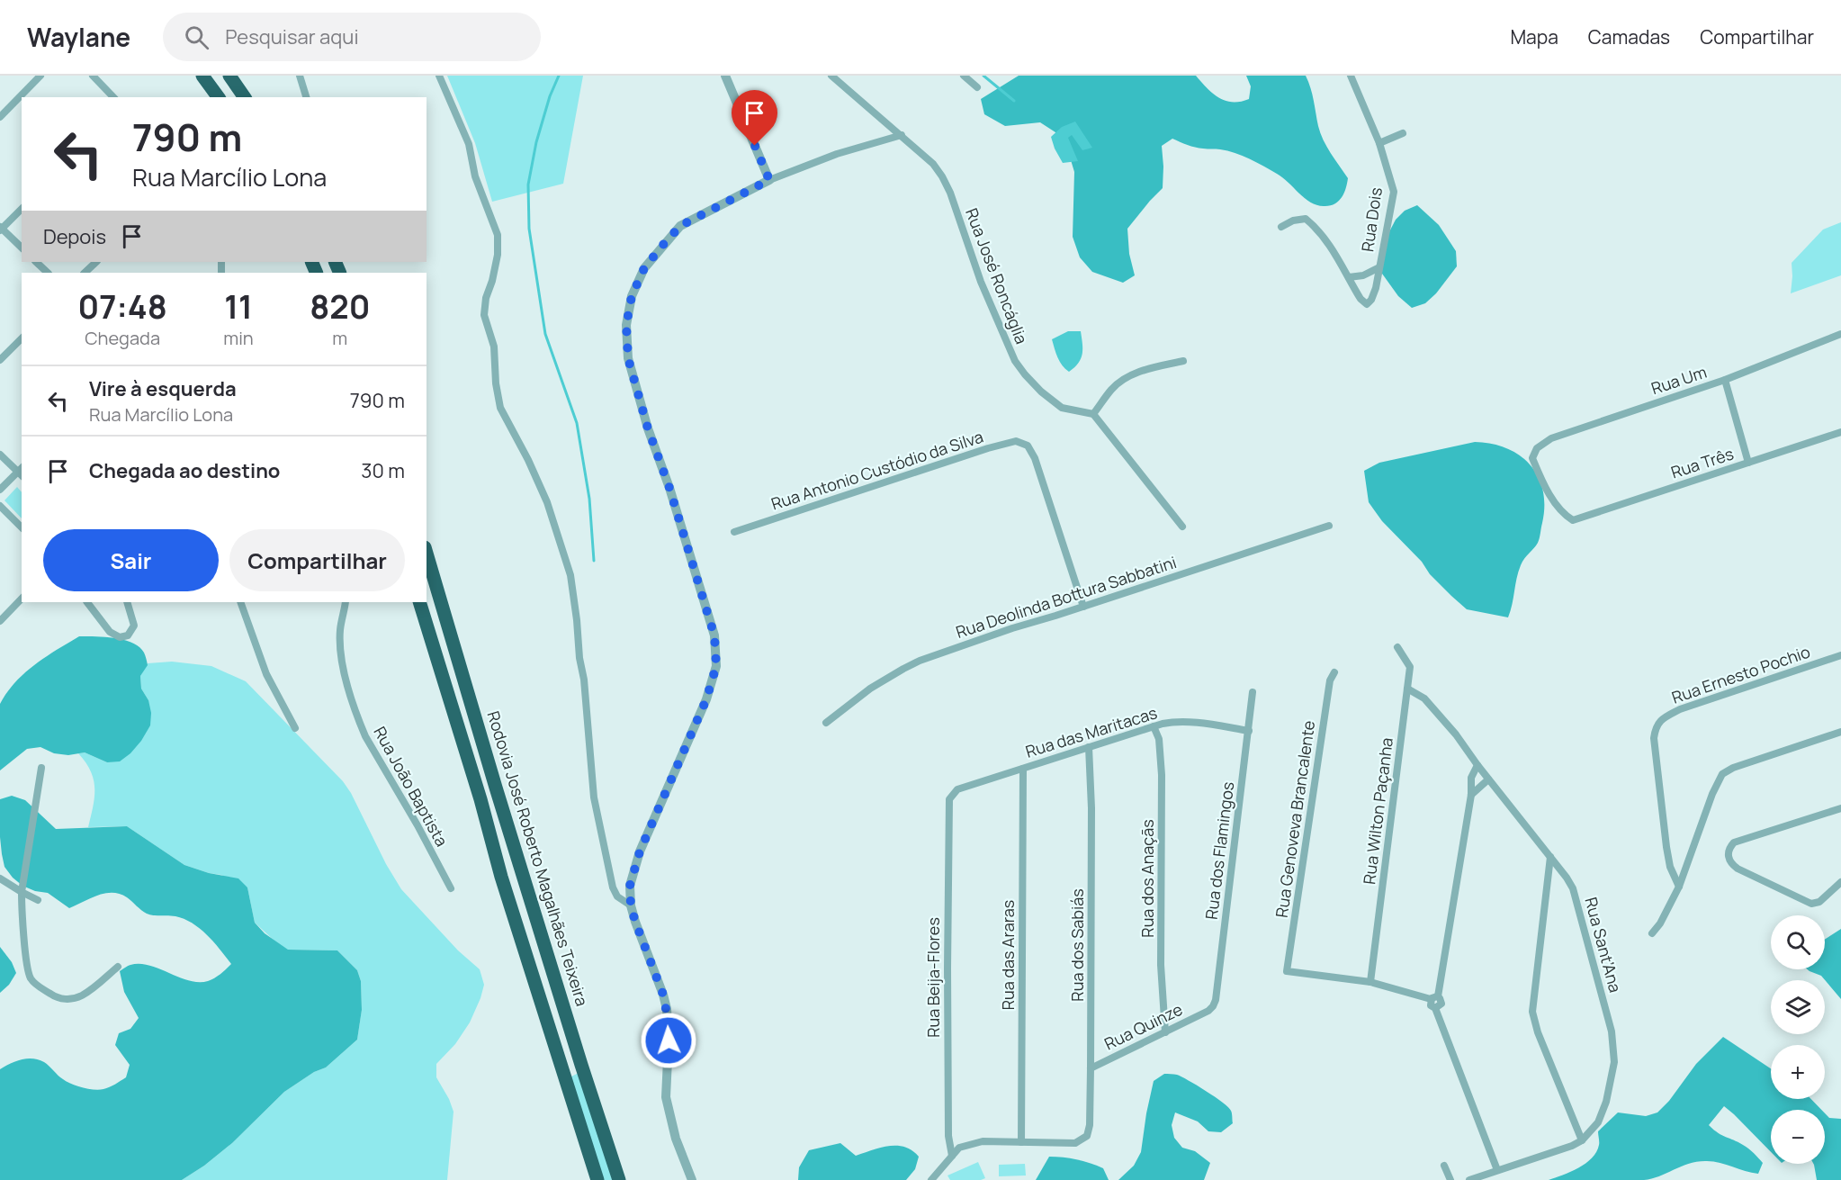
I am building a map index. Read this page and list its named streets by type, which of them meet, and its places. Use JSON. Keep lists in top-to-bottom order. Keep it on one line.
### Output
{"streets":{"highway":["Rodovia José Roberto Magalhães Teixeira"],"street":["Rua Dois","Rua José Roncáglia","Rua Um","Rua Três","Rua Antonio Custódio da Silva","Rua Deolinda Bottura Sabbatini","Rua Ernesto Pochio","Rua das Maritacas","Rua João Baptista","Rua Wilton Paçanha","Rua Genoveva Brancalente","Rua dos Flamingos","Rua dos Anaçãs","Rua dos Sabiás","Rua Sant’Ana","Rua das Araras","Rua Beija-Flores","Rua Quinze"]},"crossings":[["Rua Um","Rua Três"],["Rua Antonio Custódio da Silva","Rua Deolinda Bottura Sabbatini"],["Rua das Maritacas","Rua dos Flamingos"],["Rua das Maritacas","Rua dos Anaçãs"],["Rua das Maritacas","Rua dos Sabiás"],["Rua das Maritacas","Rua das Araras"],["Rua das Maritacas","Rua Beija-Flores"],["Rua Wilton Paçanha","Rua Genoveva Brancalente"],["Rua Wilton Paçanha","Rua Sant’Ana"],["Rua dos Flamingos","Rua Quinze"],["Rua dos Anaçãs","Rua Quinze"],["Rua dos Sabiás","Rua das Araras"],["Rua dos Sabiás","Rua Quinze"]],"page":{"header":"Waylane","search":"Pesquisar aqui","nav":["Mapa","Camadas","Compartilhar"],"turn":["790 m","Rua Marcílio Lona"],"then":"Depois","eta":["07:48","Chegada","11","min","820","m"],"list":[{"name":"Vire à esquerda","note":"Rua Marcílio Lona","value":"790 m"},{"name":"Chegada ao destino","value":"30 m"}],"buttons":["Sair","Compartilhar"],"map_buttons":["+","−"]}}
